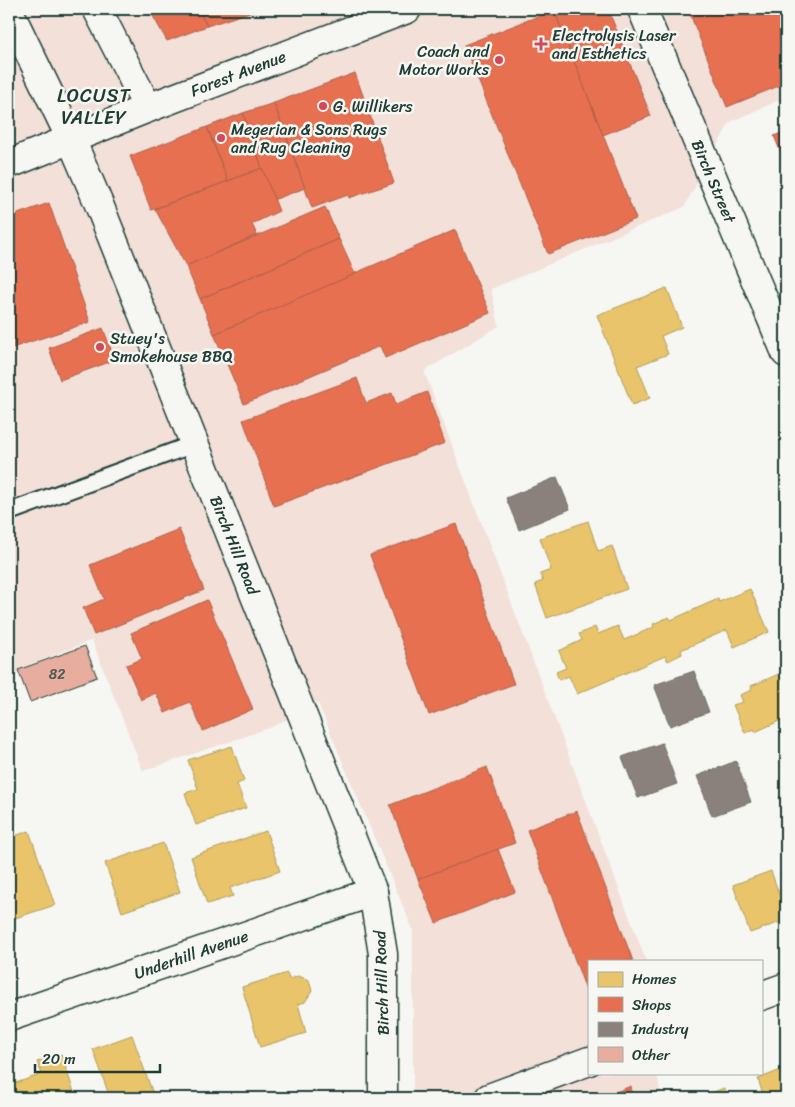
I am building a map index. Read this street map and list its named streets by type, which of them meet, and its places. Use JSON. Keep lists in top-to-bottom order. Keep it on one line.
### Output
{"streets":{"street":["Forest Avenue","Birch Street","Birch Hill Road","Underhill Avenue"]},"crossings":[["Forest Avenue","Birch Hill Road"],["Birch Hill Road","Underhill Avenue"]],"districts":["LOCUST VALLEY"],"places":{"health":["Electrolysis Laser and Esthetics"],"other":["Coach and Motor Works","G. Willikers","Megerian & Sons Rugs and Rug Cleaning","Stuey's Smokehouse BBQ"]},"house_numbers":["82"],"legend":["Homes","Shops","Industry","Other"],"scale_bar":"20 m"}
